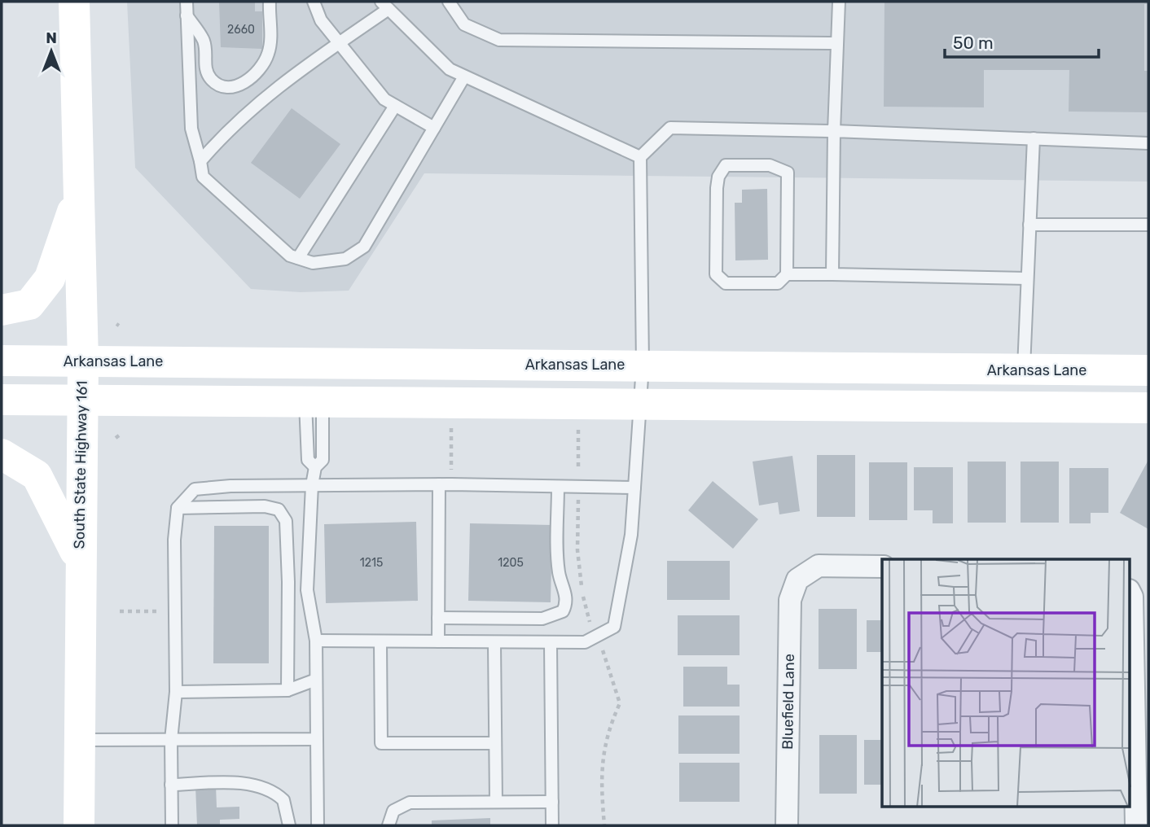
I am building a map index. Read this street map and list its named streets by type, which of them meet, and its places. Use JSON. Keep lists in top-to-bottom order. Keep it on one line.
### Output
{"streets":{"main road":["Arkansas Lane","South State Highway 161"],"street":["Bluefield Lane"]},"crossings":[["Arkansas Lane","South State Highway 161"]],"house_numbers":["2660","1215","1205"],"scale_bar":"50 m","north":"top"}
